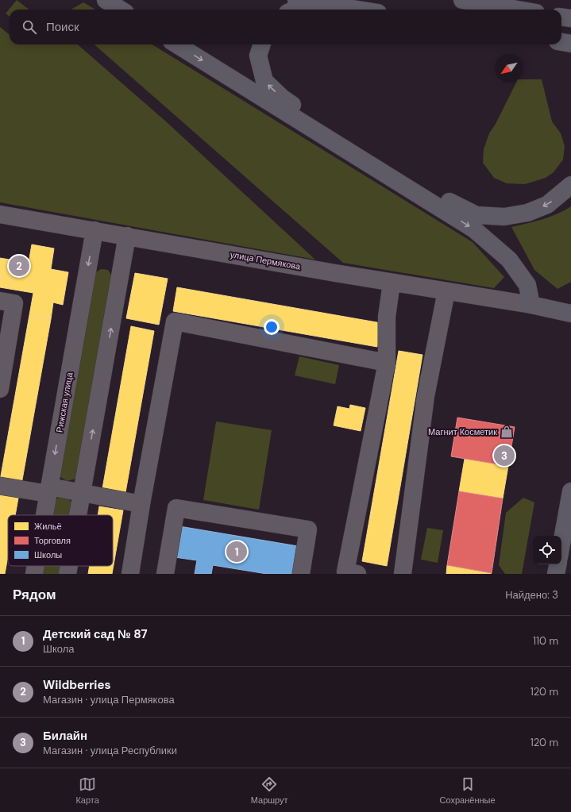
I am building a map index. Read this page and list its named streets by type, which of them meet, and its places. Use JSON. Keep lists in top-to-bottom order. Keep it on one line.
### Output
{"streets":{"street":["улица Пермякова","Рижская улица"]},"crossings":[["улица Пермякова","Рижская улица"]],"places":{"shop":["Магнит Косметик"]},"legend":["Жильё","Торговля","Школы"],"north":"bottom left","page":{"search":"Поиск","pins":["2","3","1"],"heading":["Рядом","Найдено: 3"],"list":[{"mark":"1","name":"Детский сад № 87","note":"Школа","value":"110 m"},{"mark":"2","name":"Wildberries","note":"Магазин · улица Пермякова","value":"120 m"},{"mark":"3","name":"Билайн","note":"Магазин · улица Республики","value":"120 m"}],"nav":["Карта","Маршрут","Сохранённые"]}}
